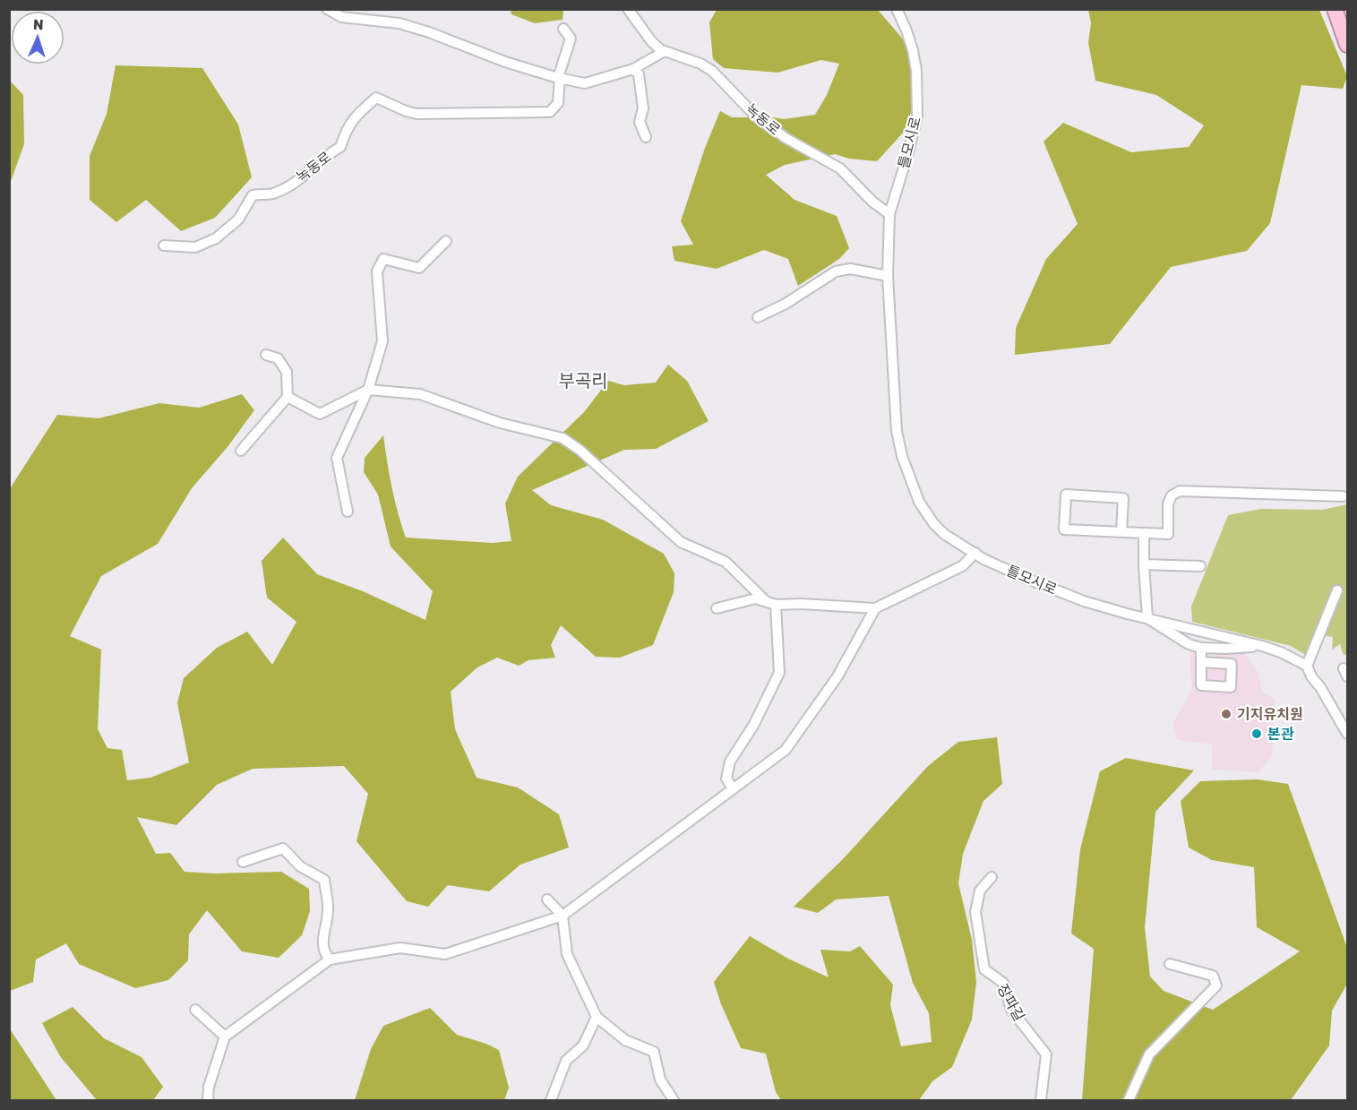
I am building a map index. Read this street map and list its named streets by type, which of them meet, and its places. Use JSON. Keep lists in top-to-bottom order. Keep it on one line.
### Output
{"streets":{"street":["녹동로","틀모시로","장파길"]},"crossings":[["녹동로","틀모시로"]],"districts":["부곡리"],"places":["기지유치원","본관"],"north":"top"}
